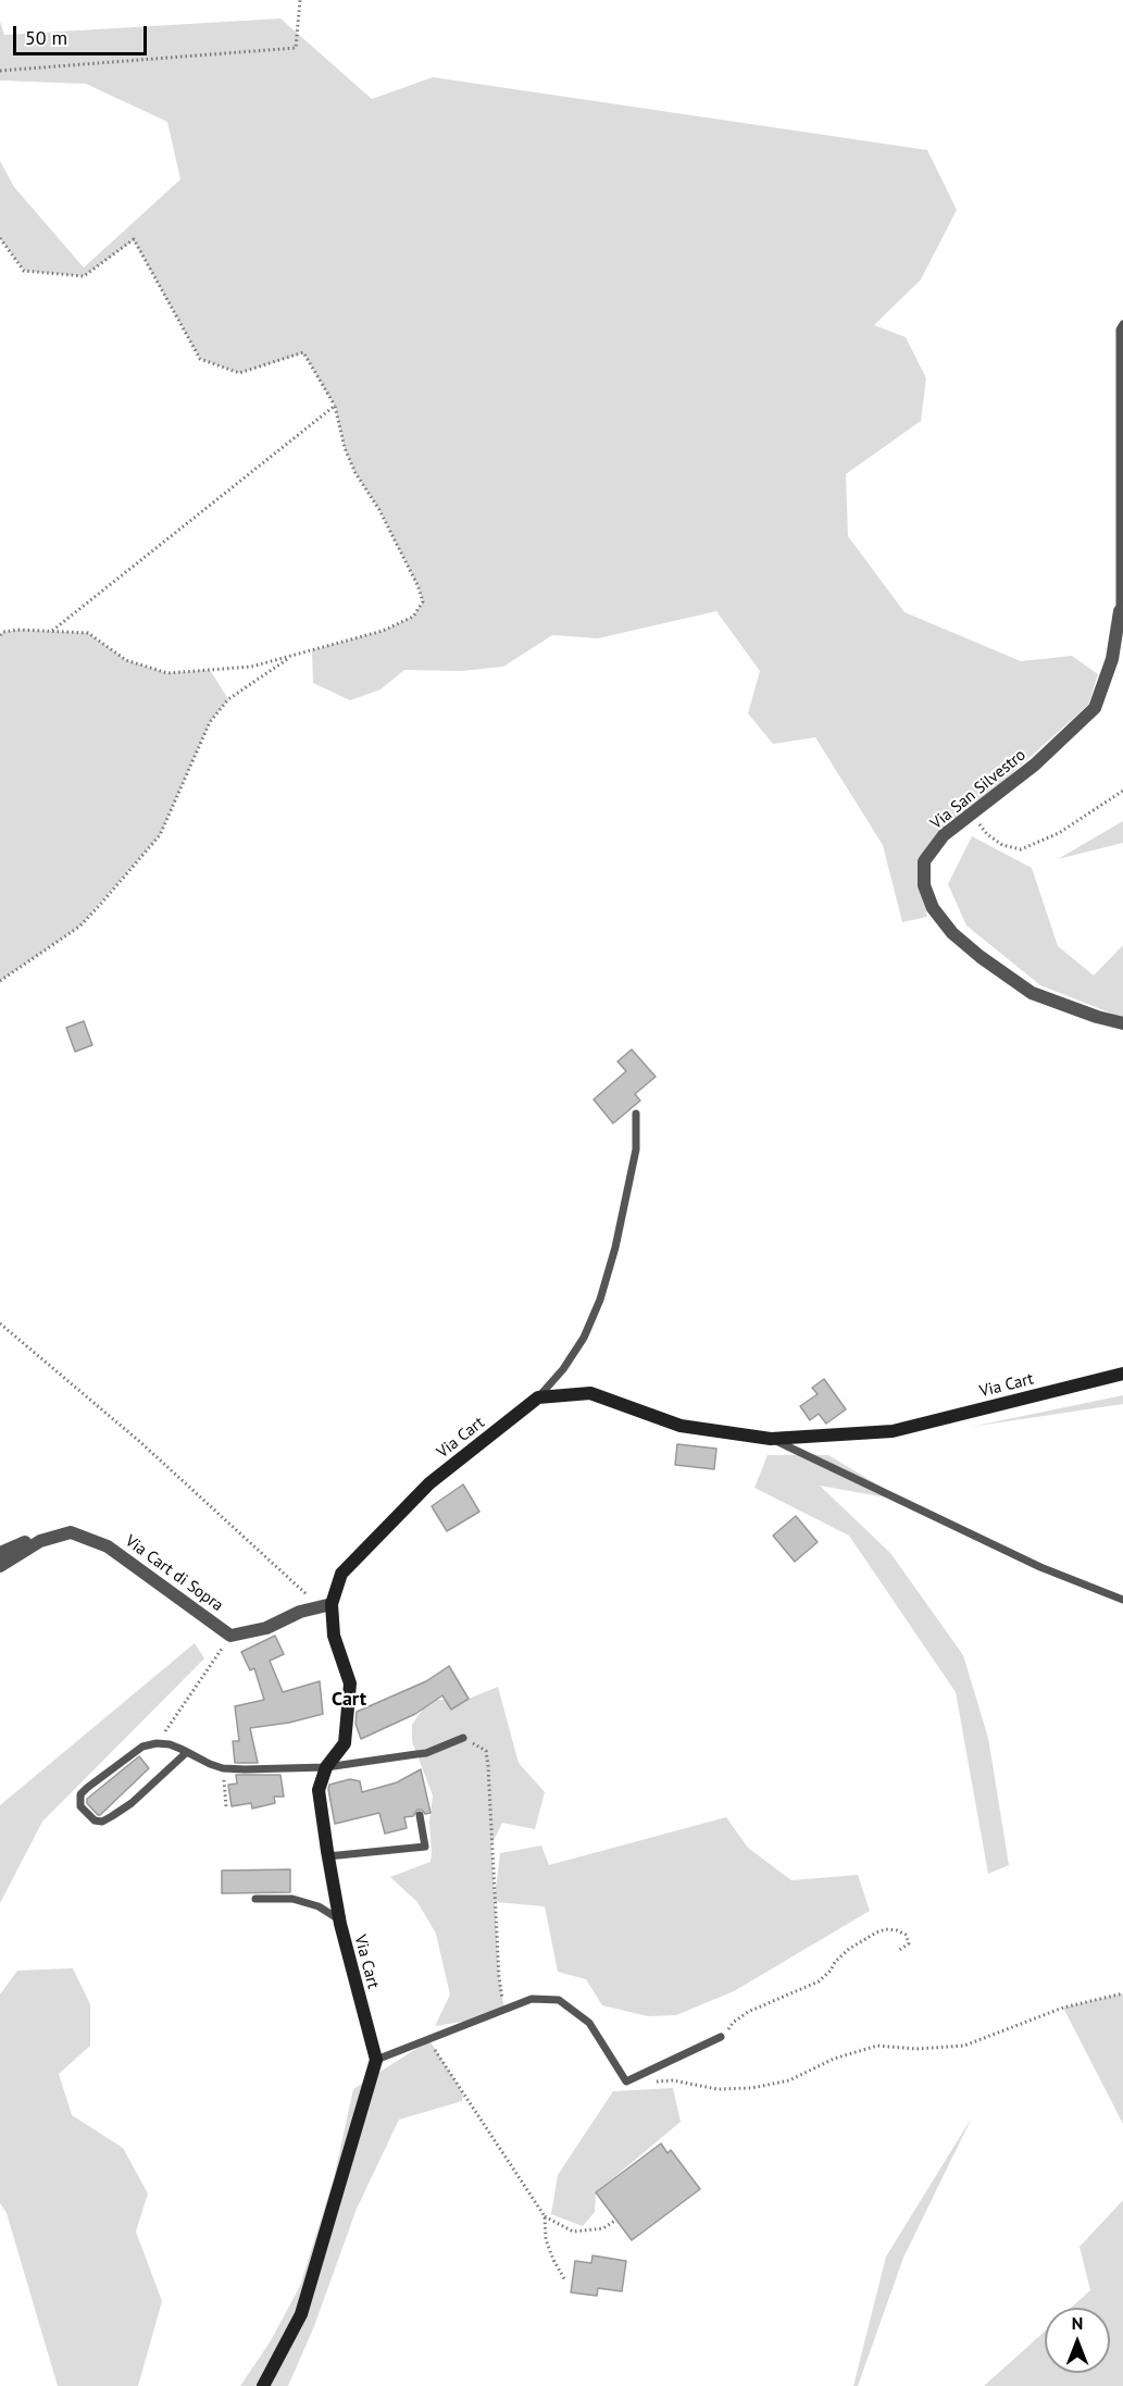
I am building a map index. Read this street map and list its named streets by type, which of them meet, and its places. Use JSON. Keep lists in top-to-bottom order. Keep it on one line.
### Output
{"streets":{"street":["Via San Silvestro","Via Cart","Via Cart di Sopra"]},"districts":["Cart"],"scale_bar":"50 m","north":"top"}
